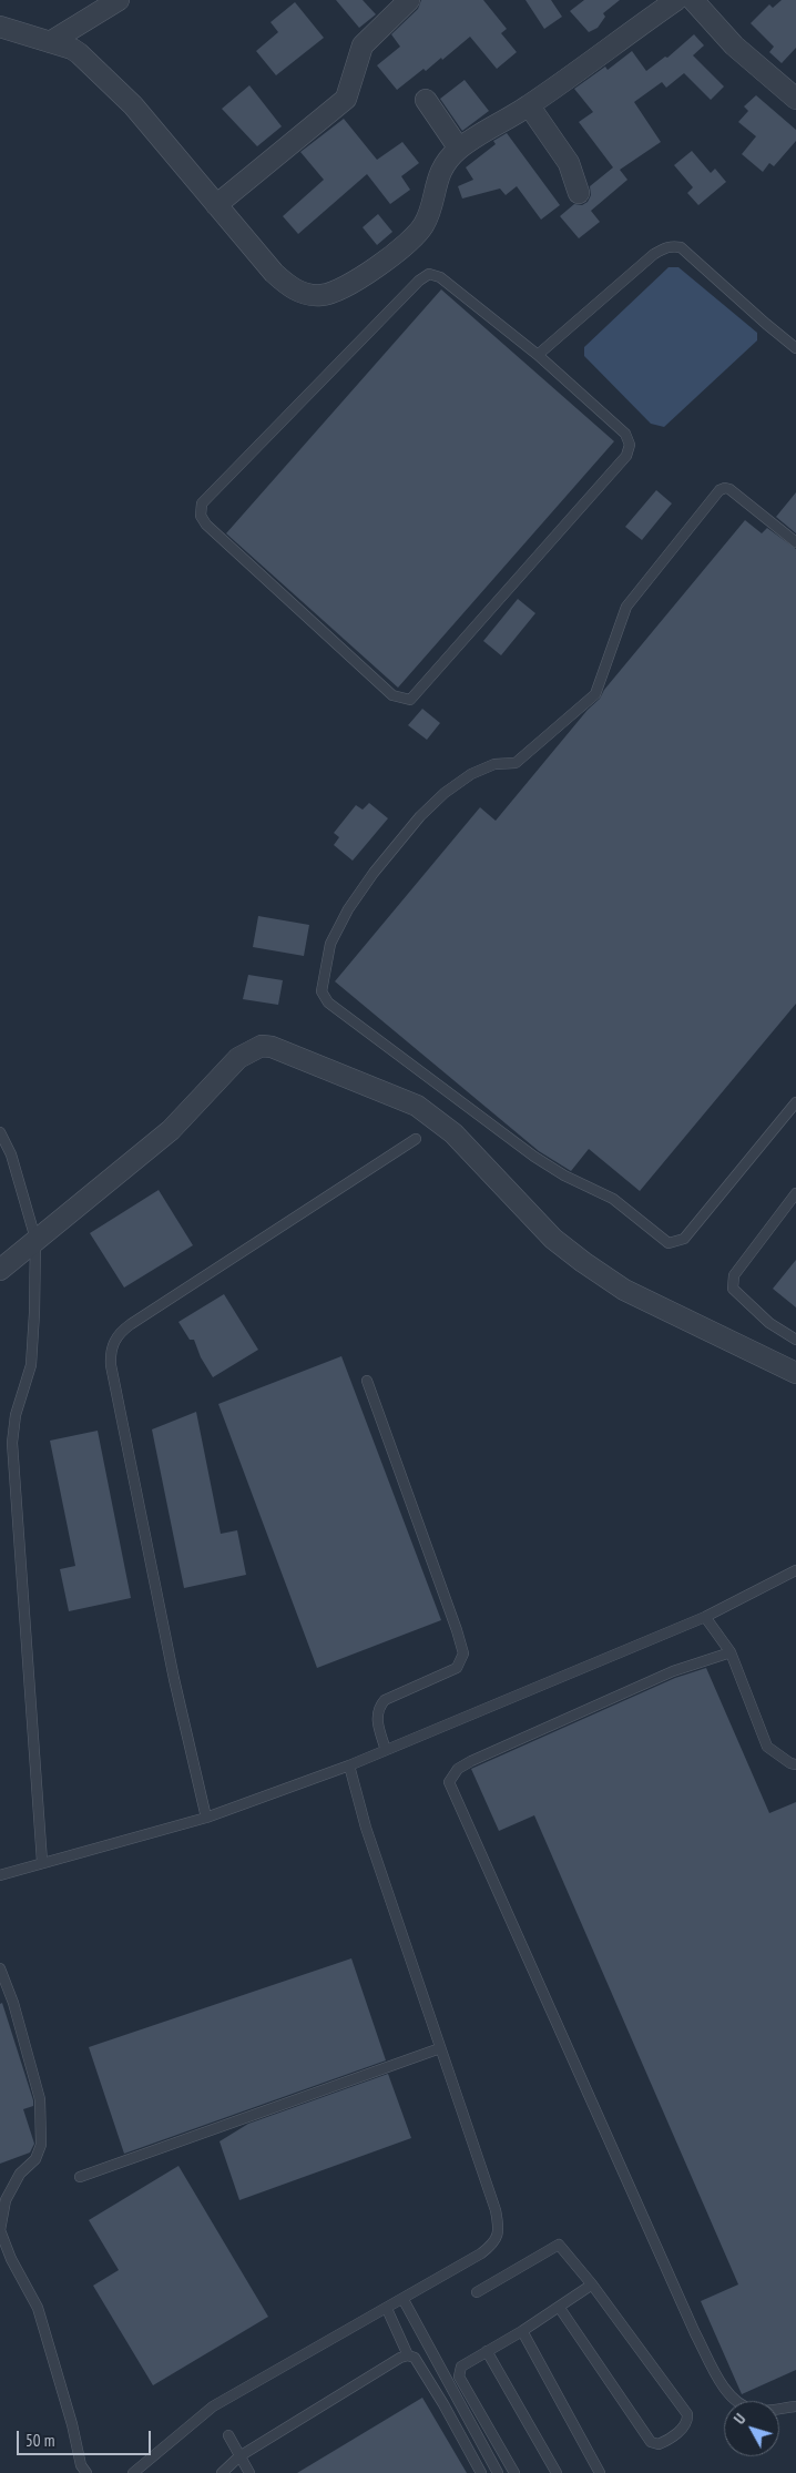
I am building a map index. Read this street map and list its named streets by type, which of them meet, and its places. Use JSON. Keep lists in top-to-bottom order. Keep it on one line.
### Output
{"scale_bar":"50 m","north":"top left"}
